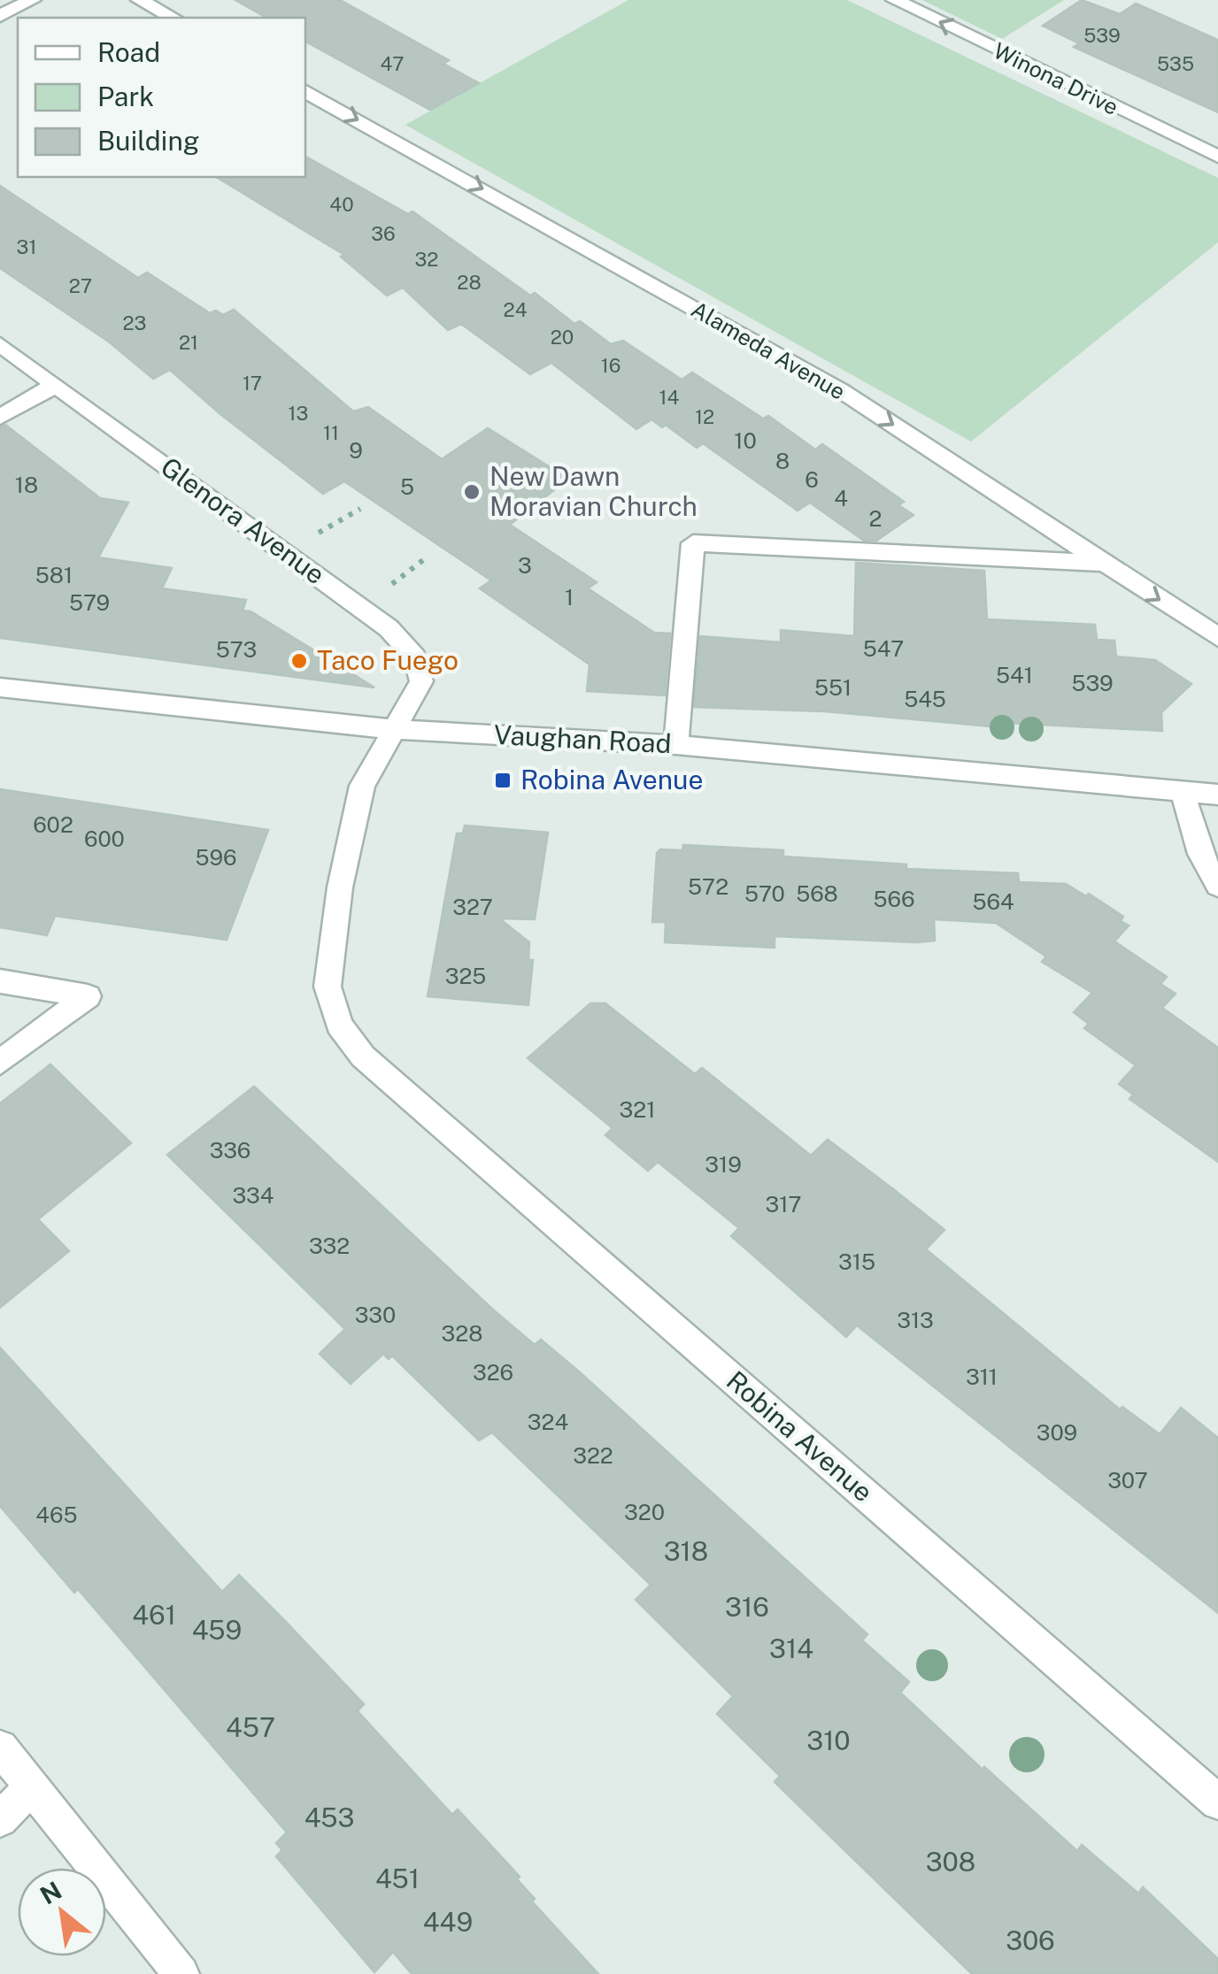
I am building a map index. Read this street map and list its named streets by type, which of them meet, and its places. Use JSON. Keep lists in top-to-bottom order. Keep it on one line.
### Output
{"streets":{"street":["Winona Drive","Alameda Avenue","Glenora Avenue","Vaughan Road","Robina Avenue"]},"crossings":[["Glenora Avenue","Vaughan Road"],["Glenora Avenue","Robina Avenue"],["Vaughan Road","Robina Avenue"]],"one_way":["Winona Drive","Alameda Avenue"],"places":{"other":["New Dawn Moravian Church","Taco Fuego"],"transit":["Robina Avenue"]},"house_numbers":["539","47","535","40","36","31","32","28","27","24","23","20","21","16","17","14","13","12","11","10","9","8","6","18","5","4","2","3","581","1","579","547","573","541","539","551","545","602","600","596","572","570","568","566","564","327","325","321","336","319","334","317","332","315","330","313","328","326","311","324","309","322","307","320","465","318","316","461","459","314","457","310","453","308","451","449","306"],"legend":["Road","Park","Building"],"north":"top left"}
